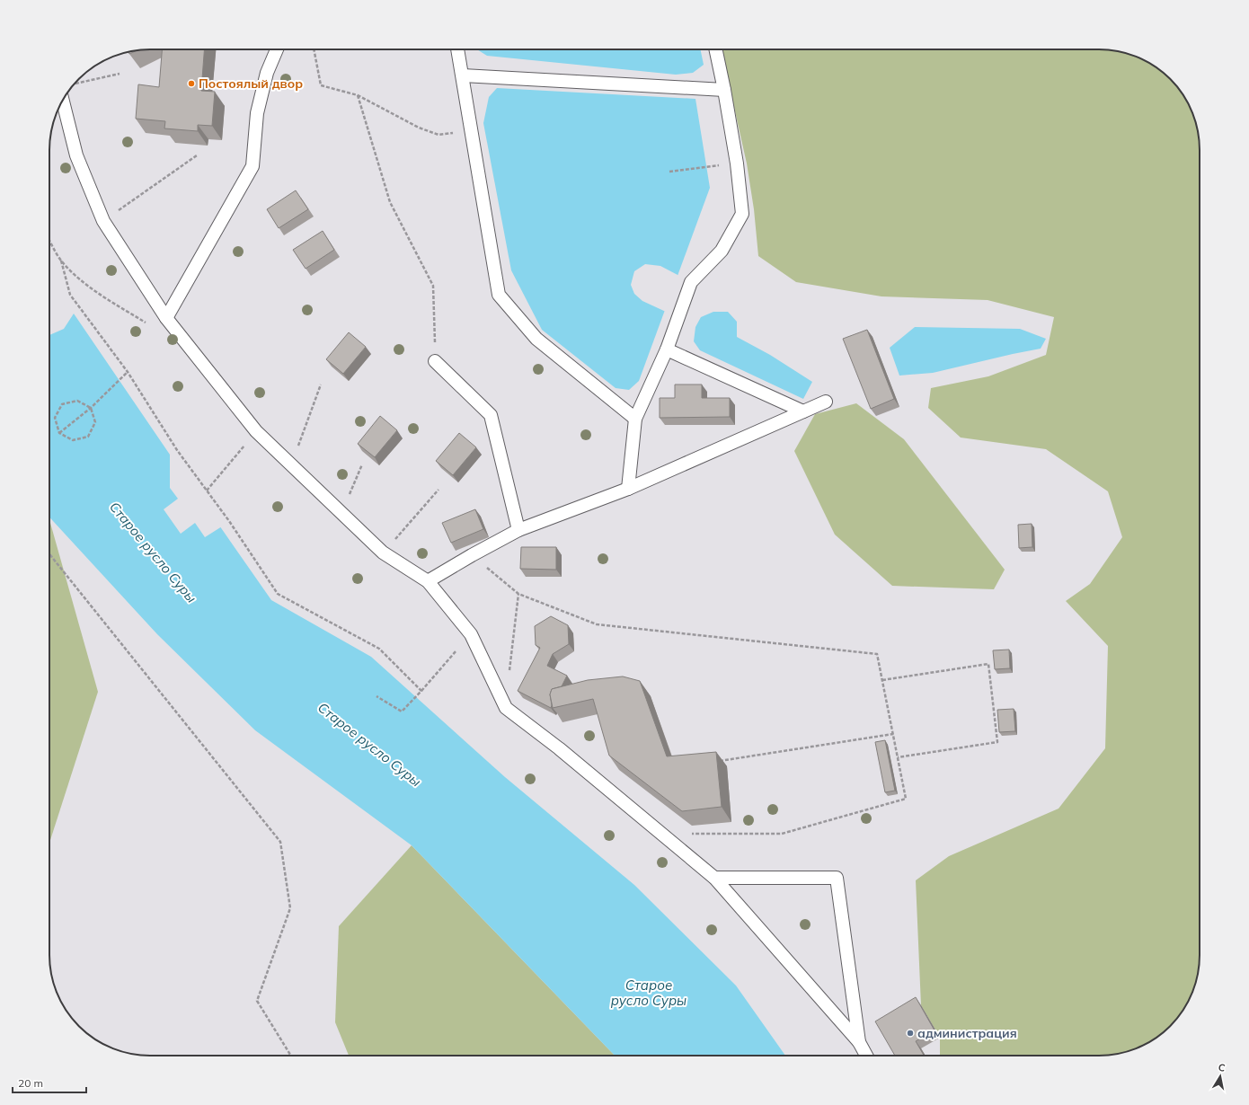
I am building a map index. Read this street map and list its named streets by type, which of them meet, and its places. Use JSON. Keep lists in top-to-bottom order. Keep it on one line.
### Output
{"water":["Старое русло Суры"],"places":["Постоялый двор","администрация"],"scale_bar":"20 m","north":"top"}
